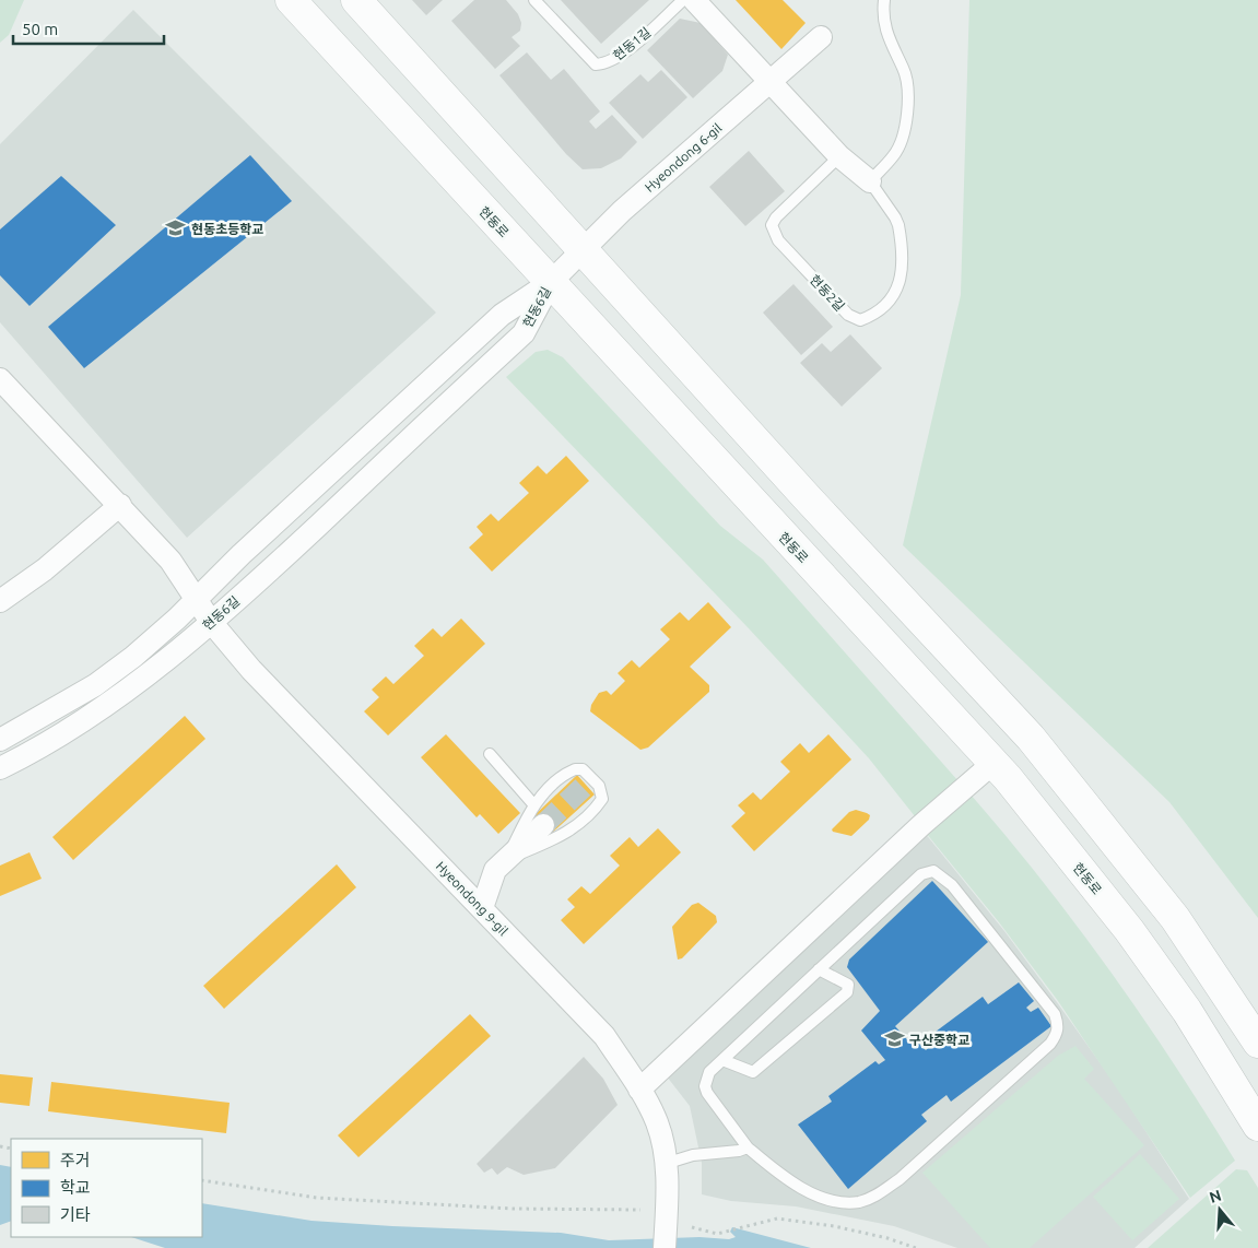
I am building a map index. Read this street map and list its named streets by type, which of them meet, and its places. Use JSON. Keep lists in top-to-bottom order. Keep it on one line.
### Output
{"streets":{"main road":["현동로"],"street":["Hyeondong 6-gil","현동2길","현동6길","Hyeondong 9-gil"],"lane":["현동1길"]},"crossings":[["Hyeondong 6-gil","현동로"],["Hyeondong 6-gil","현동2길"],["Hyeondong 6-gil","현동6길"],["현동로","현동6길"],["현동6길","Hyeondong 9-gil"]],"places":{"school or university":["현동초등학교","구산중학교"]},"legend":["주거","학교","기타"],"scale_bar":"50 m","north":"top"}
